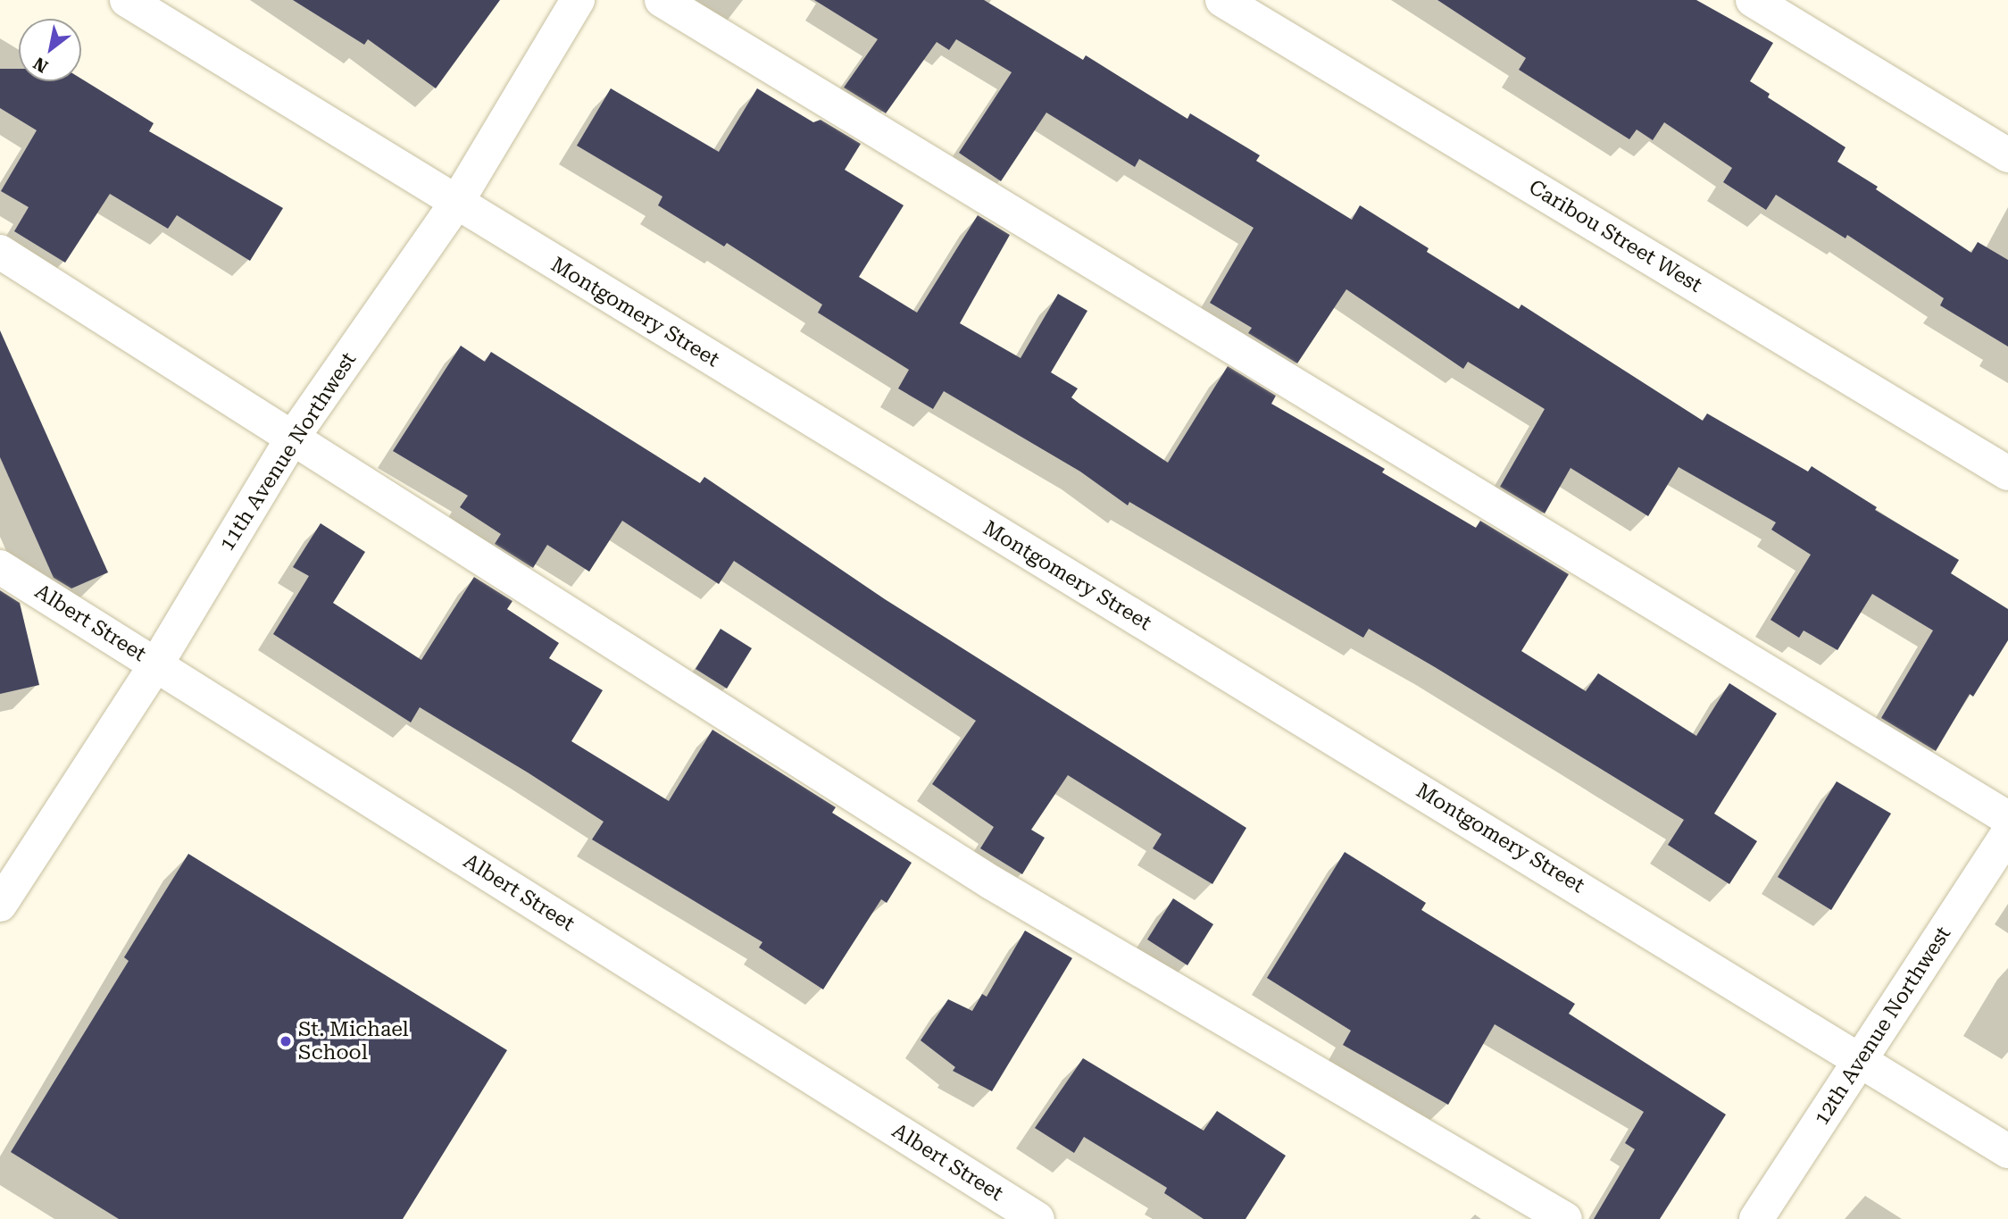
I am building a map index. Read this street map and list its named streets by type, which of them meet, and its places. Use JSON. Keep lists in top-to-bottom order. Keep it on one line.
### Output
{"streets":{"street":["Caribou Street West","Montgomery Street","11th Avenue Northwest","Albert Street","12th Avenue Northwest"]},"crossings":[["Montgomery Street","11th Avenue Northwest"],["Montgomery Street","12th Avenue Northwest"],["11th Avenue Northwest","Albert Street"]],"places":["St. Michael School"],"north":"bottom left"}
